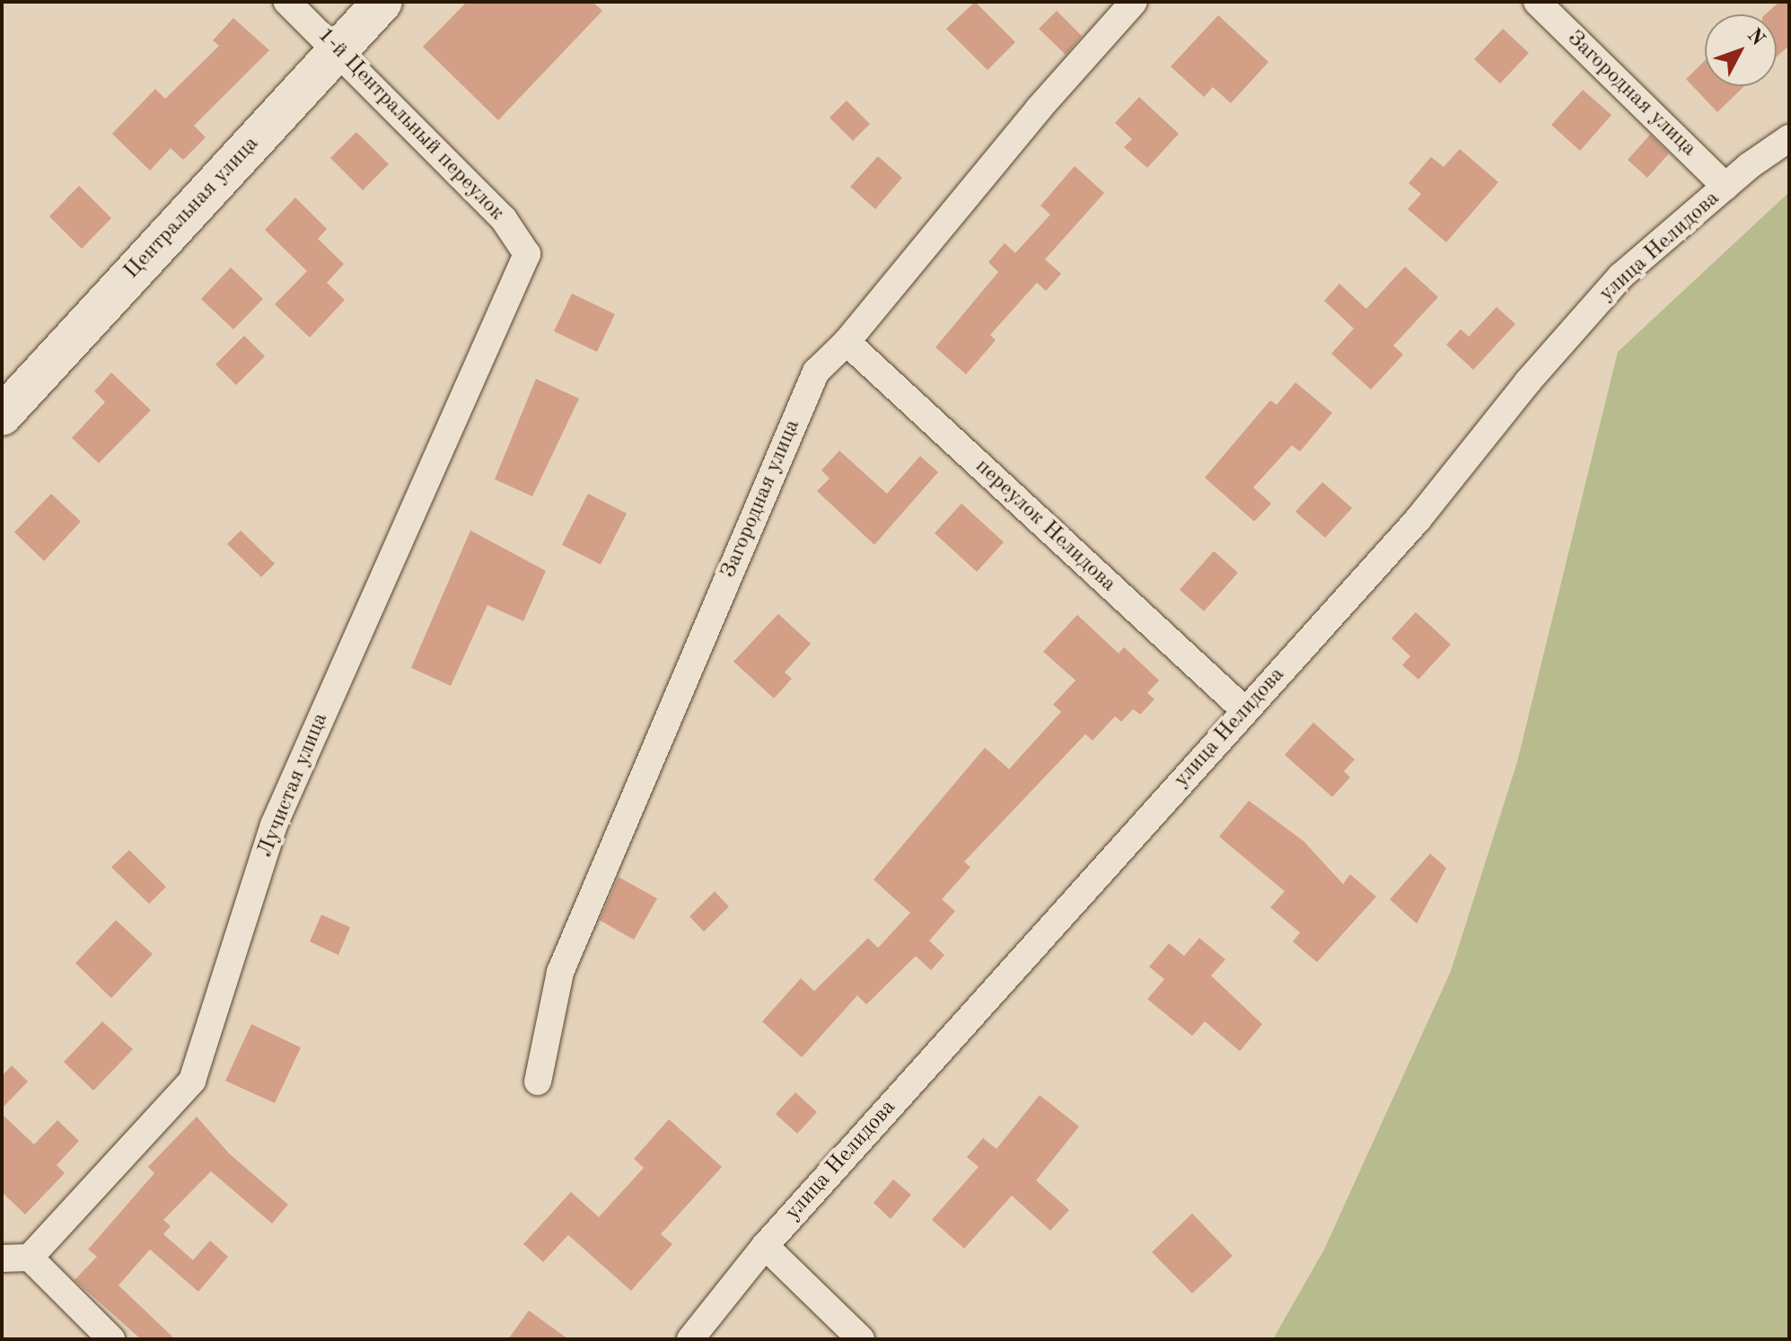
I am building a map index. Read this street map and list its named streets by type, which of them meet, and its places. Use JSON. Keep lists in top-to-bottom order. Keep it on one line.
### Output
{"streets":{"street":["Загородная улица","1-й Центральный переулок","Центральная улица","улица Нелидова","переулок Нелидова","Лучистая улица"]},"crossings":[["Загородная улица","улица Нелидова"],["Загородная улица","переулок Нелидова"],["1-й Центральный переулок","Центральная улица"],["1-й Центральный переулок","Лучистая улица"],["улица Нелидова","переулок Нелидова"]],"north":"top right"}
